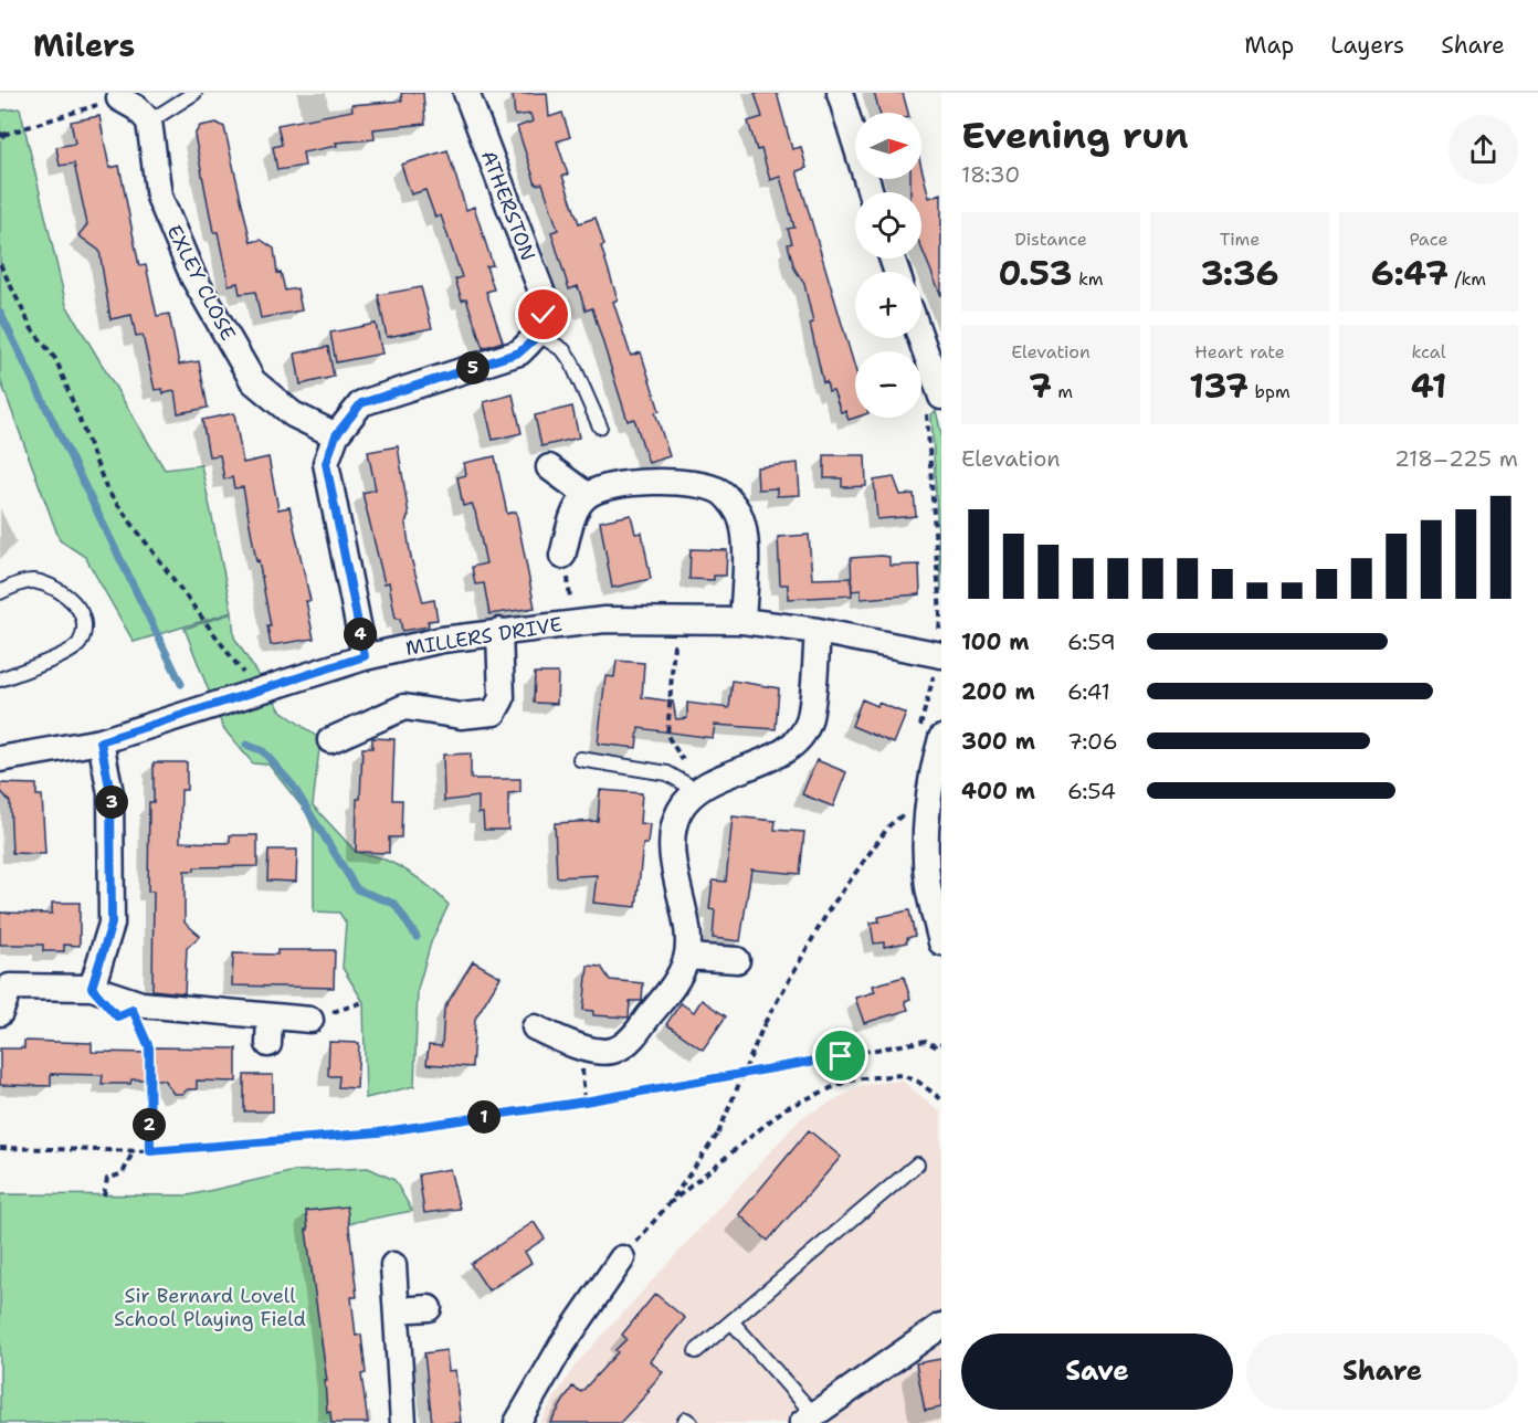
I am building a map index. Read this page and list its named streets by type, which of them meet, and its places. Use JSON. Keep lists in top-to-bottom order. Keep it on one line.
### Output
{"streets":{"street":["ATHERSTON","EXLEY CLOSE","MILLERS DRIVE"]},"parks":["Sir Bernard Lovell School Playing Field"],"north":"right","page":{"header":"Milers","nav":["Map","Layers","Share"],"heading":["Evening run","18:30"],"map_buttons":["+","−"],"stats":[["Distance","0.53 km"],["Time","3:36"],["Pace","6:47 /km"],["Elevation","7 m"],["Heart rate","137 bpm"],["kcal","41"]],"pins":["5","4","3","1","2"],"chart":["Elevation","218–225 m"],"list":[{"name":"100 m","note":"6:59"},{"name":"200 m","note":"6:41"},{"name":"300 m","note":"7:06"},{"name":"400 m","note":"6:54"}],"buttons":["Save","Share"]}}
